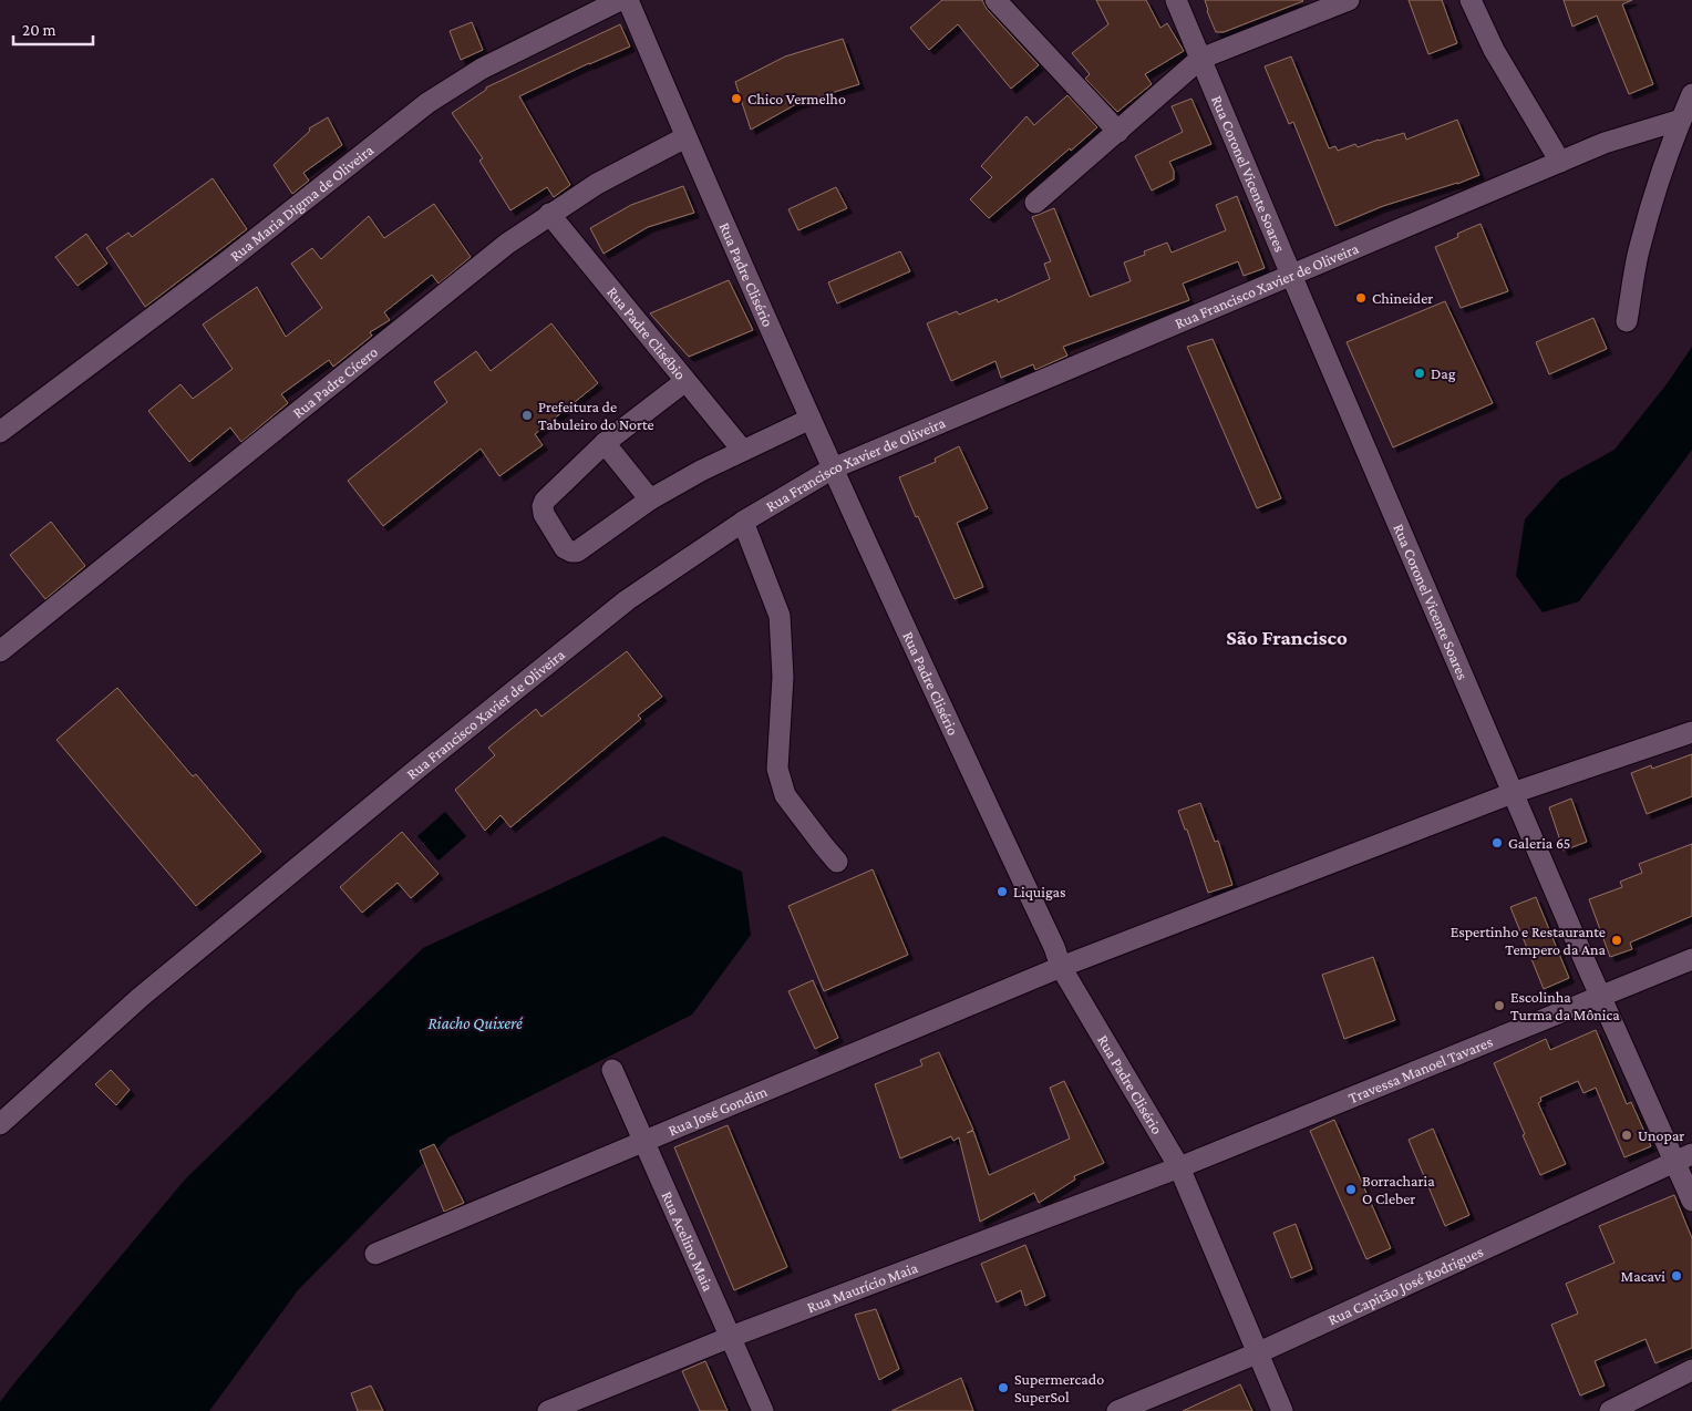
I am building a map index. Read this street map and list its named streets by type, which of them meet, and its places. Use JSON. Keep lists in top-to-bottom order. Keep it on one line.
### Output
{"streets":{"street":["Rua Coronel Vicente Soares","Rua Maria Digma de Oliveira","Rua Padre Clisério","Rua Francisco Xavier de Oliveira","Rua Padre Clisébio","Rua Padre Cícero","Travessa Manoel Tavares","Rua José Gondim","Rua Acelino Maia","Rua Capitão José Rodrigues","Rua Maurício Maia"]},"crossings":[["Rua Coronel Vicente Soares","Rua Francisco Xavier de Oliveira"],["Rua Coronel Vicente Soares","Travessa Manoel Tavares"],["Rua Coronel Vicente Soares","Rua José Gondim"],["Rua Coronel Vicente Soares","Rua Capitão José Rodrigues"],["Rua Padre Clisério","Rua Francisco Xavier de Oliveira"],["Rua Padre Clisério","Rua Padre Cícero"],["Rua Padre Clisério","Travessa Manoel Tavares"],["Rua Padre Clisério","Rua José Gondim"],["Rua Padre Clisério","Rua Capitão José Rodrigues"],["Rua Padre Clisério","Rua Maurício Maia"],["Rua Padre Clisébio","Rua Padre Cícero"],["Travessa Manoel Tavares","Rua Maurício Maia"],["Rua José Gondim","Rua Acelino Maia"],["Rua Acelino Maia","Rua Maurício Maia"]],"districts":["São Francisco"],"water":["Riacho Quixeré"],"places":["Chico Vermelho","Chineider","Dag","Prefeitura de Tabuleiro do Norte","Galeria 65","Liquigas","Espertinho e Restaurante Tempero da Ana","Escolinha Turma da Mônica","Unopar","Borracharia O Cleber","Macavi","Supermercado SuperSol"],"scale_bar":"20 m"}
